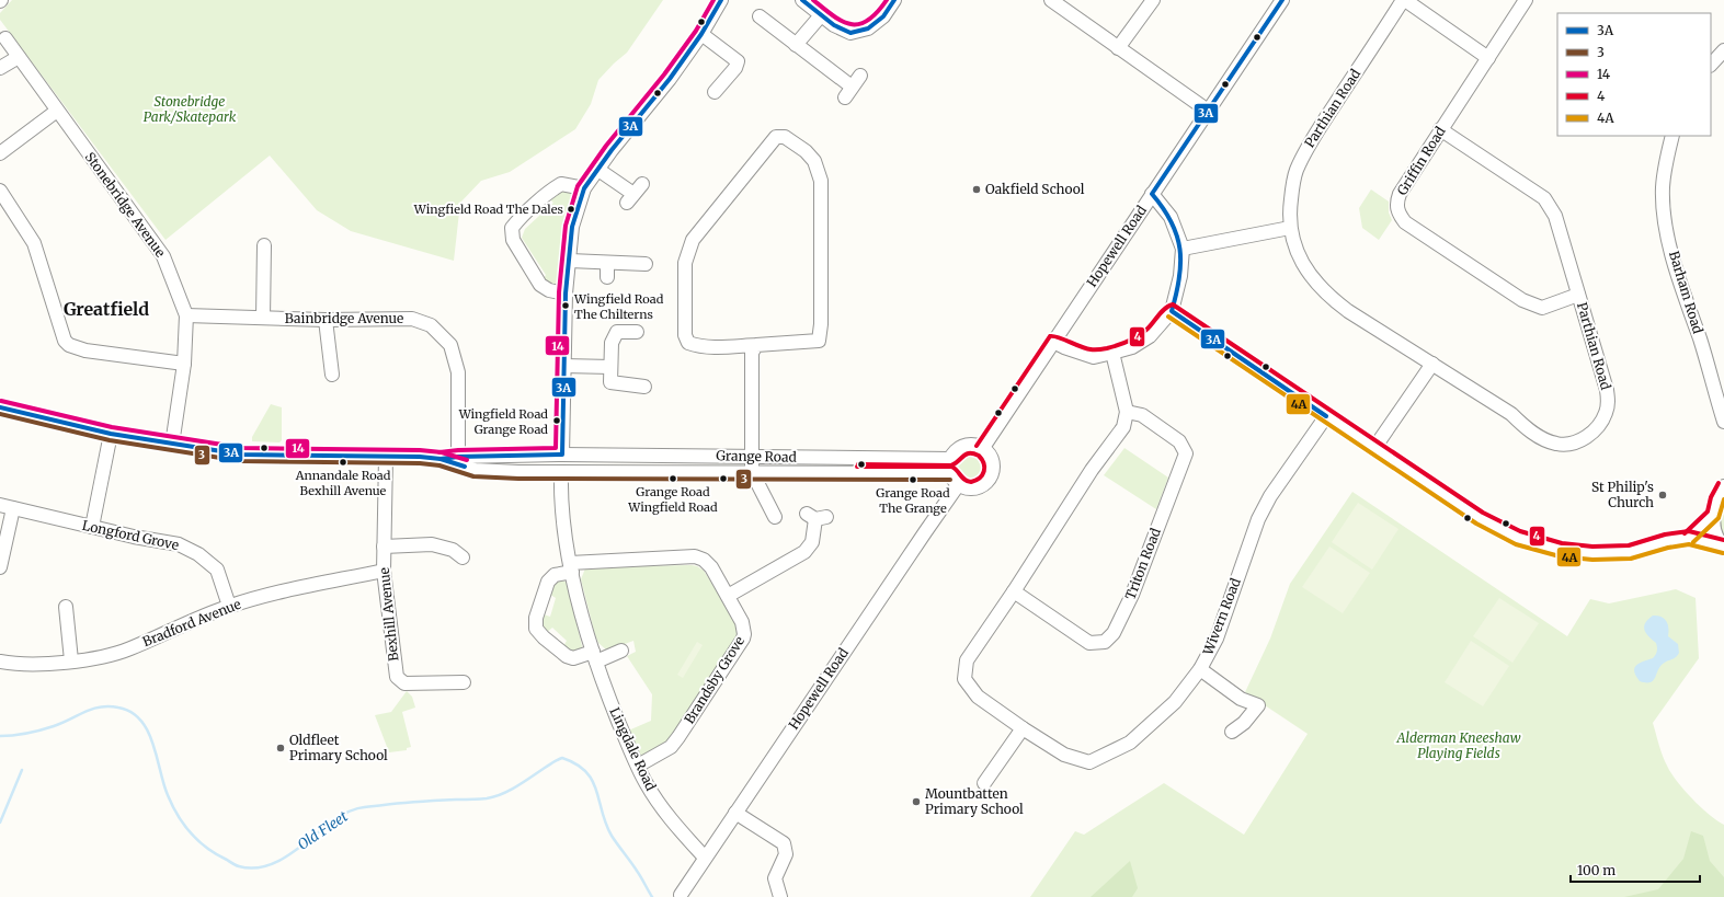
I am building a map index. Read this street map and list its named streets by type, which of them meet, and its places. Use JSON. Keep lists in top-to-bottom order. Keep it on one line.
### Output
{"streets":{"street":["Parthian Road","Griffin Road","Stonebridge Avenue","Hopewell Road","Barham Road","Bainbridge Avenue","Grange Road","Longford Grove","Triton Road","Bexhill Avenue","Wivern Road","Bradford Avenue","Brandsby Grove","Lingdale Road"]},"crossings":[["Parthian Road","Griffin Road"],["Stonebridge Avenue","Bainbridge Avenue"],["Stonebridge Avenue","Grange Road"],["Hopewell Road","Grange Road"],["Hopewell Road","Lingdale Road"],["Bainbridge Avenue","Grange Road"],["Grange Road","Bexhill Avenue"],["Grange Road","Lingdale Road"],["Longford Grove","Bradford Avenue"],["Triton Road","Wivern Road"],["Bexhill Avenue","Bradford Avenue"],["Brandsby Grove","Lingdale Road"]],"districts":["Greatfield"],"water":["Old Fleet"],"parks":["Stonebridge Park/Skatepark","Alderman Kneeshaw Playing Fields"],"places":["Oakfield School","Wingfield Road The Dales","Wingfield Road The Chilterns","Wingfield Road Grange Road","Annandale Road Bexhill Avenue","Grange Road Wingfield Road","Grange Road The Grange","St Philip's Church","Oldfleet Primary School","Mountbatten Primary School"],"lines":["transit line 3A","transit line 14","transit line 4","transit line 4A","transit line 3"],"legend":["3A","3","14","4","4A"],"scale_bar":"100 m"}
